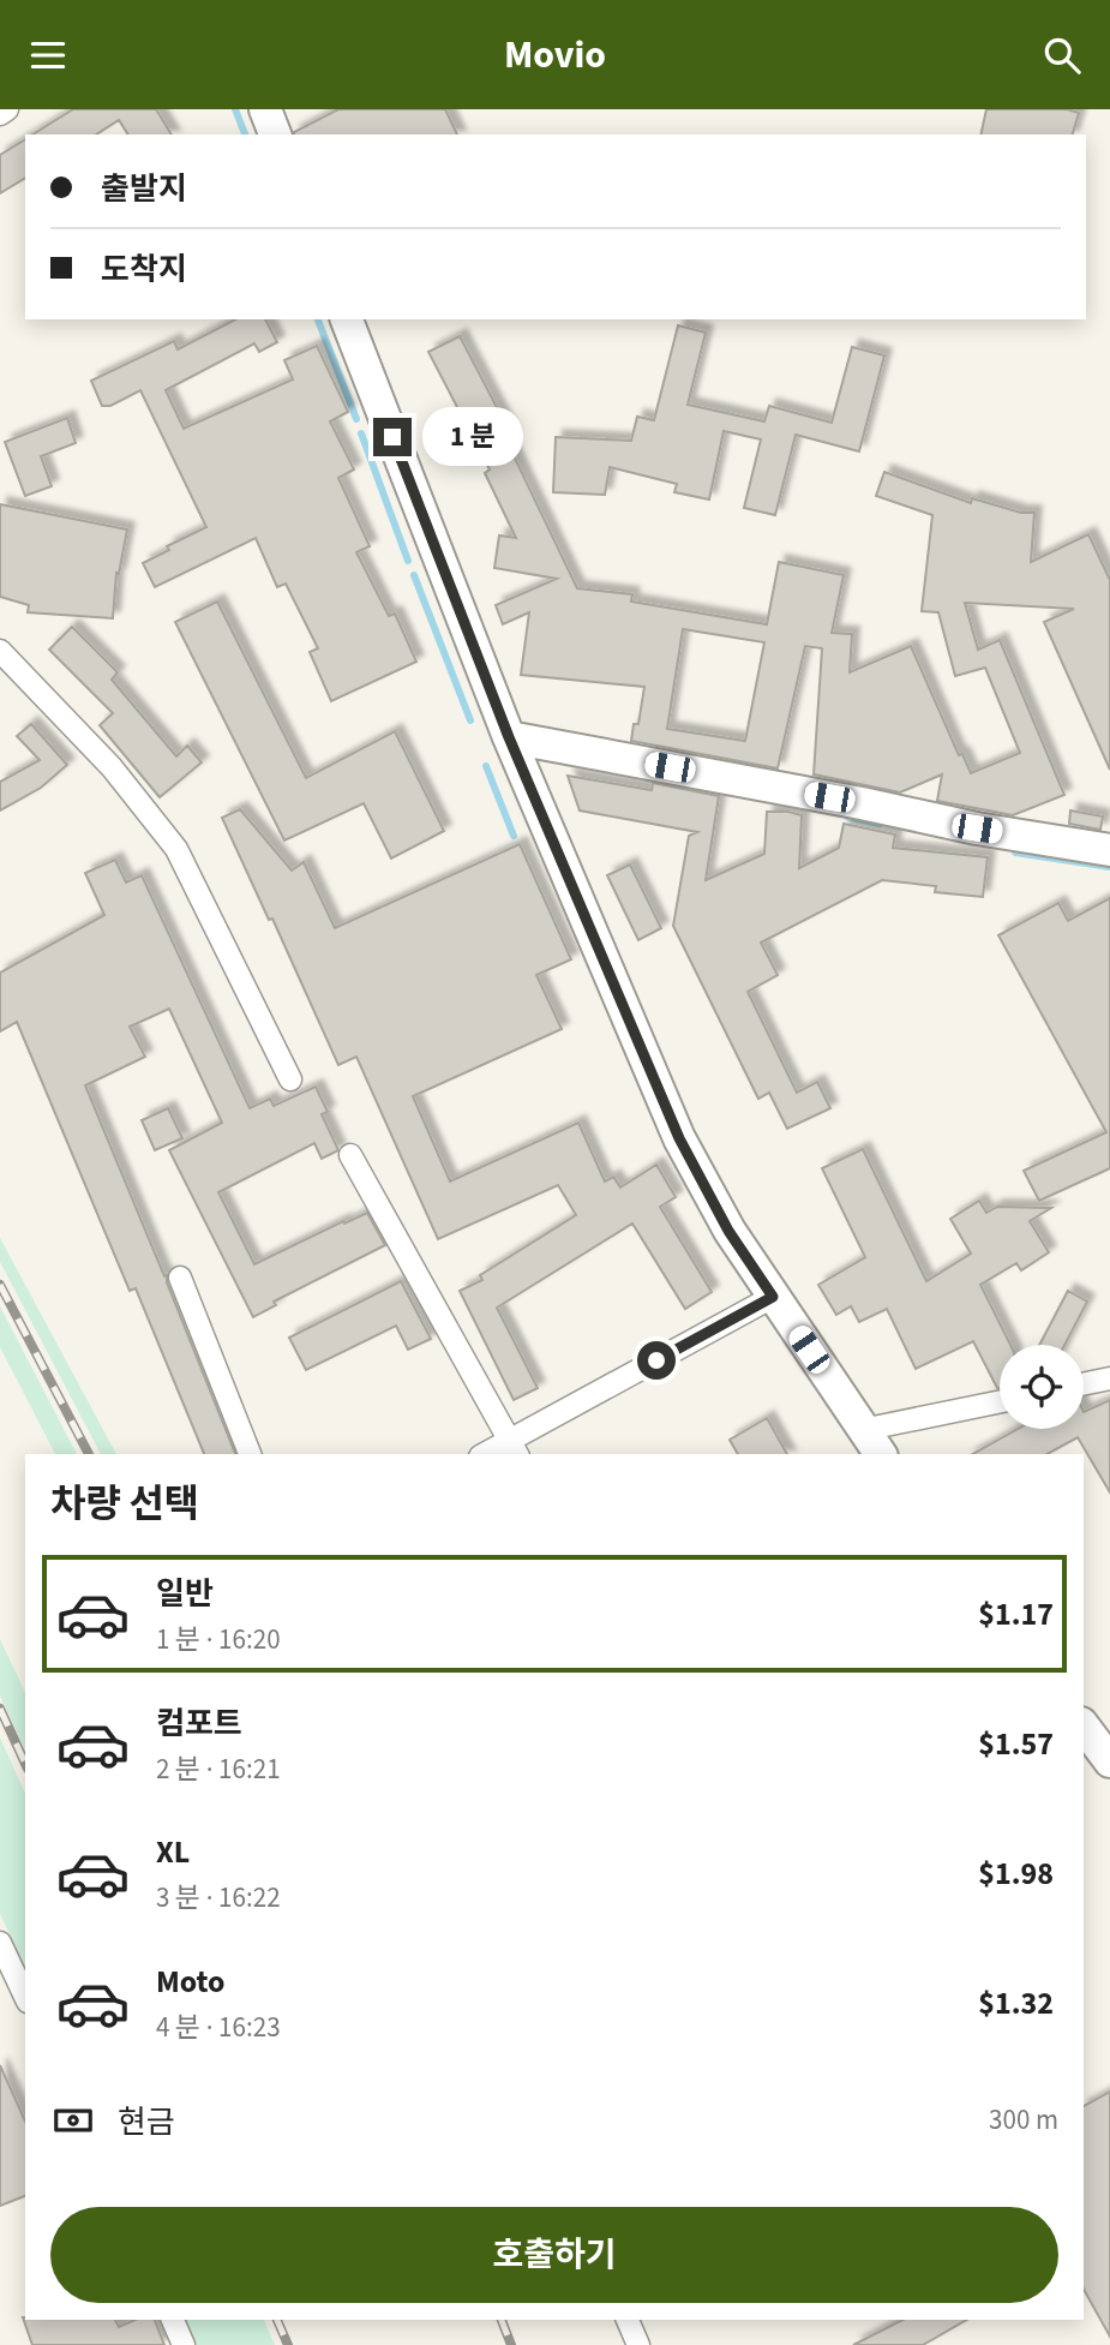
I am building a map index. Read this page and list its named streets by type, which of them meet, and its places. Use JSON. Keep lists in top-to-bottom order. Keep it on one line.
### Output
{"page":{"header":"Movio","banner":["출발지","도착지"],"bubble":"1 분","heading":"차량 선택","list":[{"name":"일반","note":"1 분 · 16:20","value":"$1.17"},{"name":"컴포트","note":"2 분 · 16:21","value":"$1.57"},{"name":"XL","note":"3 분 · 16:22","value":"$1.98"},{"name":"Moto","note":"4 분 · 16:23","value":"$1.32"}],"pay":["현금","300 m"],"buttons":"호출하기"}}
